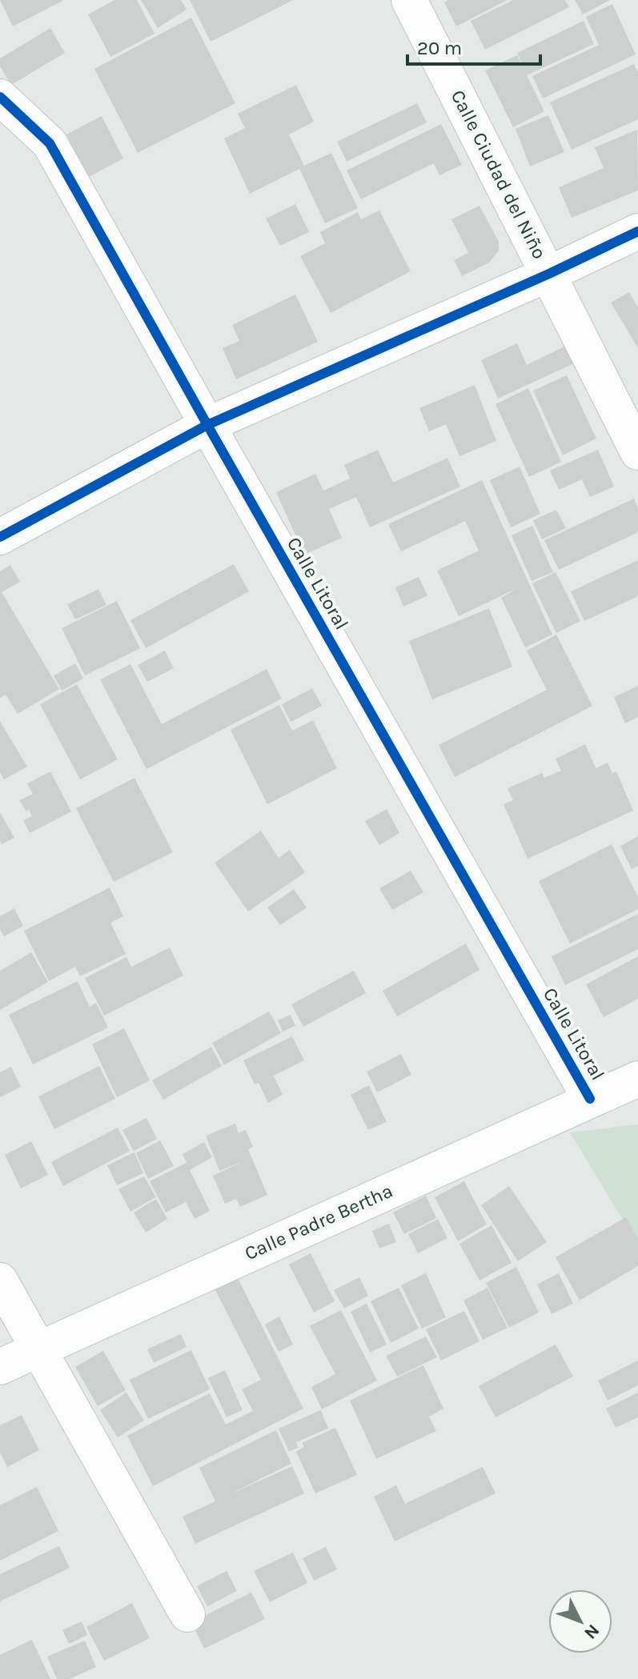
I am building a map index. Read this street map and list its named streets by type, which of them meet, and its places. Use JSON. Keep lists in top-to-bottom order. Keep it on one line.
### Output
{"streets":{"street":["Calle Ciudad del Niño","Calle Litoral","Calle Padre Bertha"]},"crossings":[["Calle Litoral","Calle Padre Bertha"]],"scale_bar":"20 m","north":"bottom right"}
